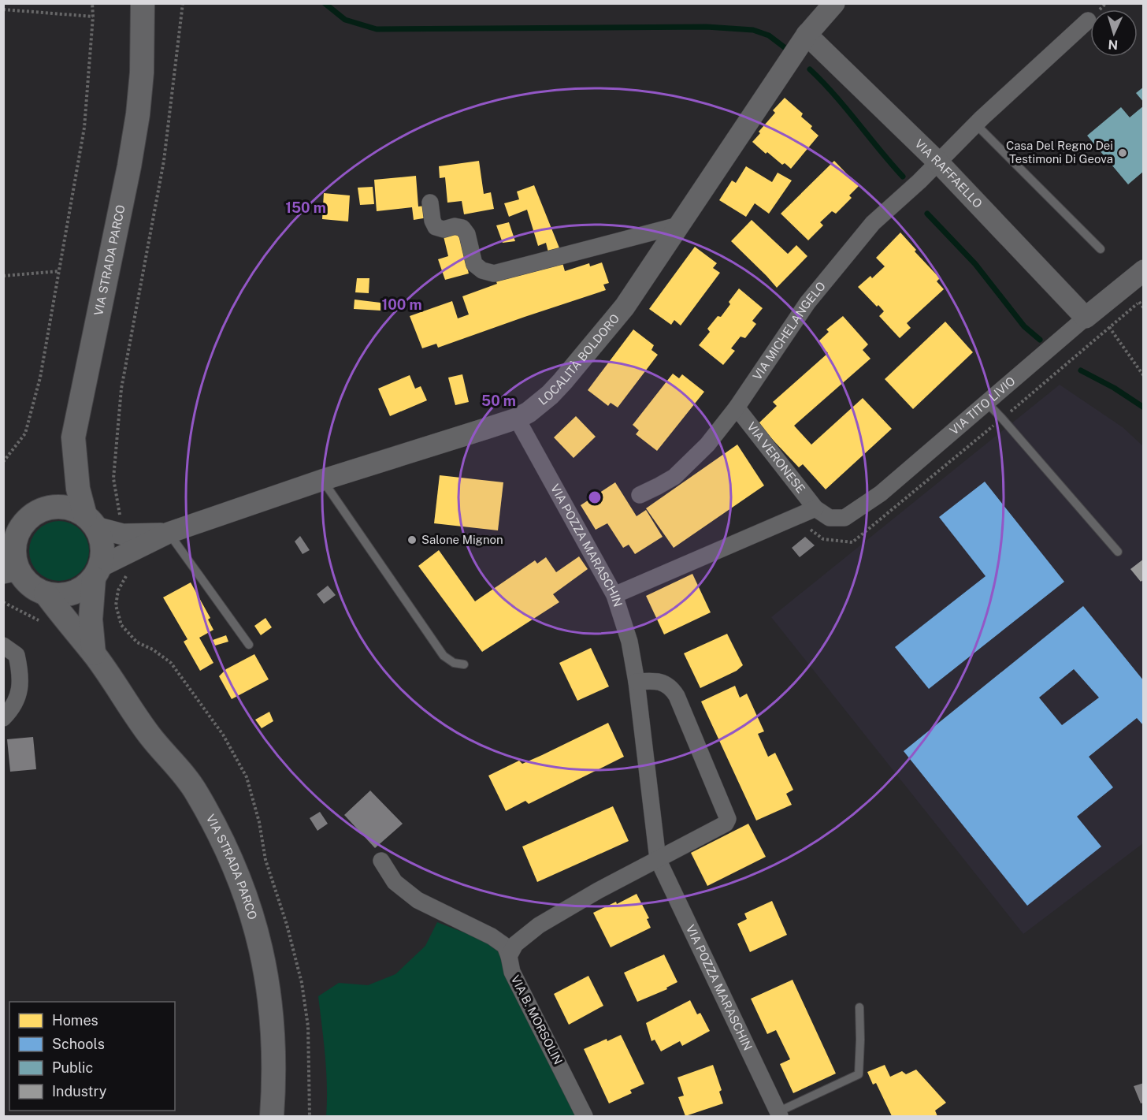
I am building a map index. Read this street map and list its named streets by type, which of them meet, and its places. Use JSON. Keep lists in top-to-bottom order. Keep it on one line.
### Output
{"streets":{"main road":["VIA STRADA PARCO"],"street":["VIA RAFFAELLO","VIA MICHELANGELO","LOCALITÀ BOLDORO","VIA TITO LIVIO","VIA VERONESE","VIA POZZA MARASCHIN","VIA B. MORSOLIN"]},"crossings":[["VIA RAFFAELLO","VIA MICHELANGELO"],["VIA RAFFAELLO","LOCALITÀ BOLDORO"],["VIA RAFFAELLO","VIA TITO LIVIO"],["VIA STRADA PARCO","LOCALITÀ BOLDORO"],["VIA MICHELANGELO","VIA VERONESE"],["LOCALITÀ BOLDORO","VIA POZZA MARASCHIN"],["VIA TITO LIVIO","VIA VERONESE"]],"places":["Casa Del Regno Dei Testimoni Di Geova","Salone Mignon"],"legend":["Homes","Schools","Public","Industry"],"north":"bottom","rings":["150 m","100 m","50 m"]}
